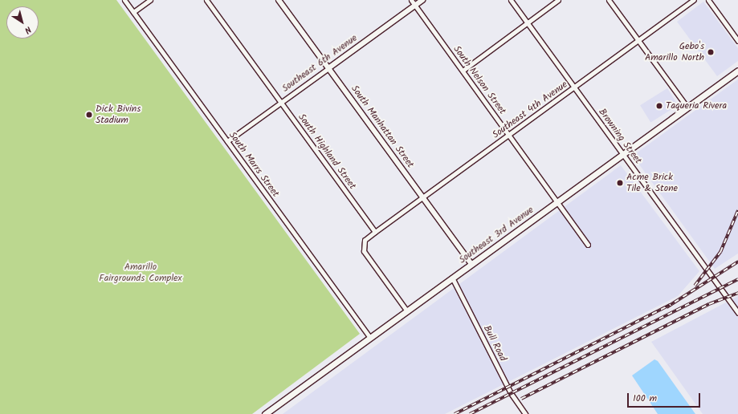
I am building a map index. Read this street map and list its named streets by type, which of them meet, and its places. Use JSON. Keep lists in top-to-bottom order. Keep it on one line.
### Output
{"streets":{"main road":["Southeast 3rd Avenue"],"street":["Southeast 6th Avenue","South Nelson Street","Southeast 4th Avenue","South Manhattan Street","Browning Street","South Highland Street","South Marrs Street","Bull Road"]},"crossings":[["Southeast 6th Avenue","South Nelson Street"],["Southeast 6th Avenue","South Manhattan Street"],["Southeast 6th Avenue","South Highland Street"],["Southeast 6th Avenue","South Marrs Street"],["South Nelson Street","Southeast 4th Avenue"],["South Nelson Street","Southeast 3rd Avenue"],["Southeast 4th Avenue","South Manhattan Street"],["Southeast 4th Avenue","Browning Street"],["Southeast 4th Avenue","South Highland Street"],["South Manhattan Street","Southeast 3rd Avenue"],["Browning Street","Southeast 3rd Avenue"],["South Marrs Street","Southeast 3rd Avenue"],["Southeast 3rd Avenue","Bull Road"]],"parks":["Amarillo Fairgrounds Complex"],"places":["Gebo's Amarillo North","Taqueria Rivera","Dick Bivins Stadium","Acme Brick Tile & Stone"],"scale_bar":"100 m","north":"bottom right"}
